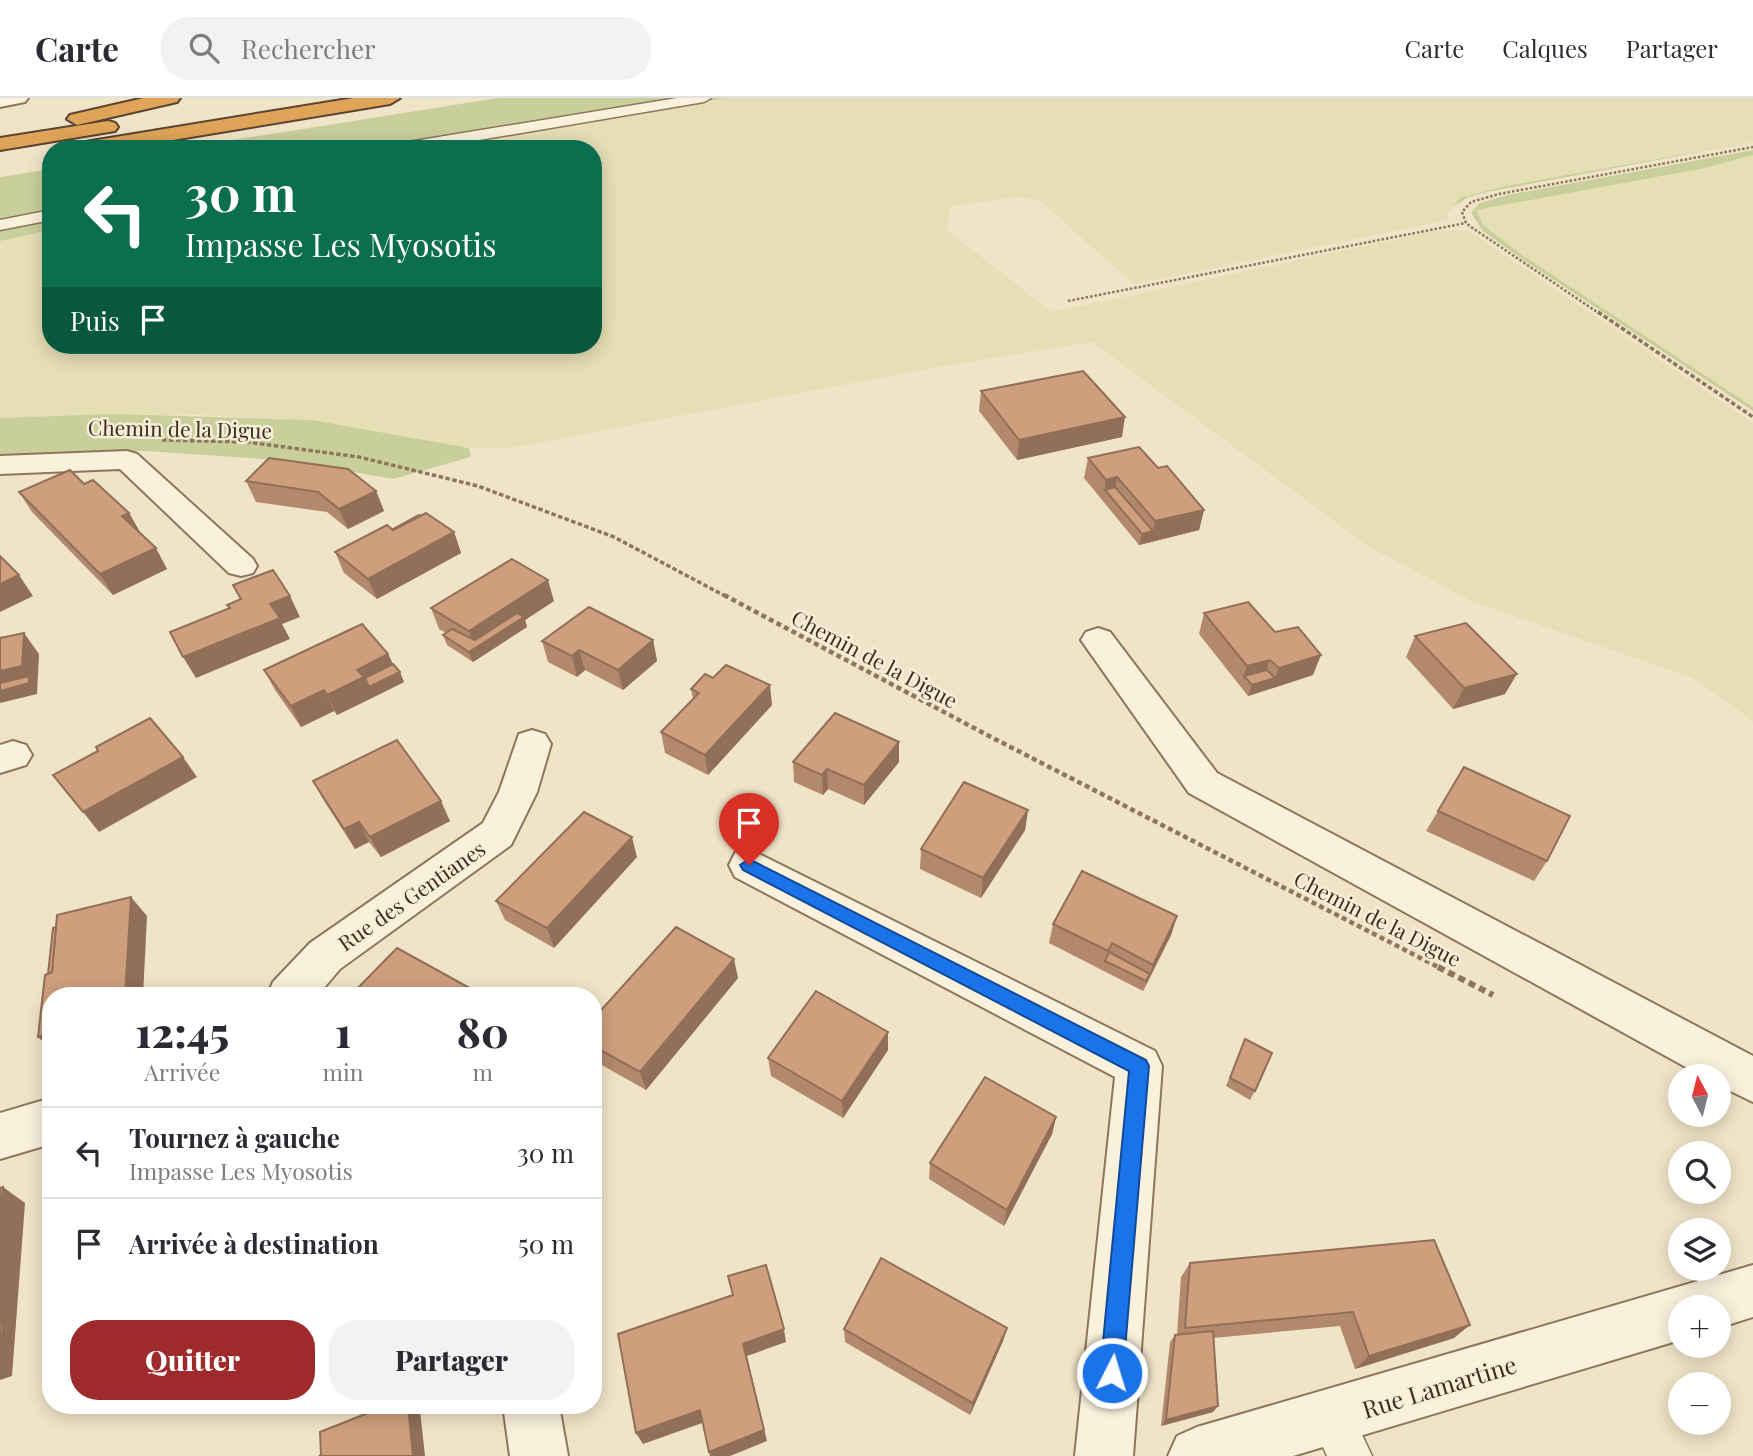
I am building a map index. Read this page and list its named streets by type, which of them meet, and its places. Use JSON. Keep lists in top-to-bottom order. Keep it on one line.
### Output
{"streets":{"street":["Rue des Gentianes","Rue Lamartine"],"path":["Chemin de la Digue"]},"north":"top","page":{"header":"Carte","search":"Rechercher","nav":["Carte","Calques","Partager"],"turn":["30 m","Impasse Les Myosotis"],"then":"Puis","eta":["12:45","Arrivée","1","min","80","m"],"map_buttons":["+","−"],"list":[{"name":"Tournez à gauche","note":"Impasse Les Myosotis","value":"30 m"},{"name":"Arrivée à destination","value":"50 m"}],"buttons":["Quitter","Partager"]}}
